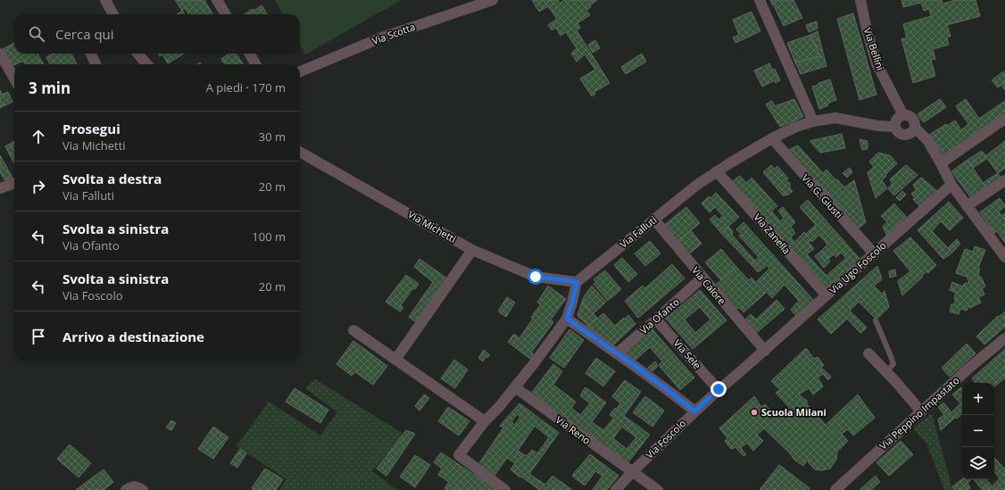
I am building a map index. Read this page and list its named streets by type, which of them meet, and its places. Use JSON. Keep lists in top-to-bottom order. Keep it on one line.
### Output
{"streets":{"street":["Via Scotta","Via Bellini","Via G. Giusti","Via Michetti","Via Falluti","Via Zanella","Via Ugo Foscolo","Via Calore","Via Ofanto","Via Sele","Via Peppino Impastato","Via Reno","Via Foscolo"]},"crossings":[["Via Bellini","Via Falluti"],["Via G. Giusti","Via Falluti"],["Via G. Giusti","Via Ugo Foscolo"],["Via Michetti","Via Falluti"],["Via Falluti","Via Zanella"],["Via Falluti","Via Calore"],["Via Zanella","Via Ugo Foscolo"],["Via Ugo Foscolo","Via Calore"],["Via Ugo Foscolo","Via Foscolo"],["Via Calore","Via Ofanto"],["Via Calore","Via Foscolo"],["Via Ofanto","Via Sele"],["Via Sele","Via Foscolo"],["Via Reno","Via Foscolo"]],"places":["Scuola Milani"],"page":{"search":"Cerca qui","heading":["3 min","A piedi · 170 m"],"list":[["Prosegui","Via Michetti","30 m"],["Svolta a destra","Via Falluti","20 m"],["Svolta a sinistra","Via Ofanto","100 m"],["Svolta a sinistra","Via Foscolo","20 m"],"Arrivo a destinazione"],"map_buttons":["+","−"]}}
